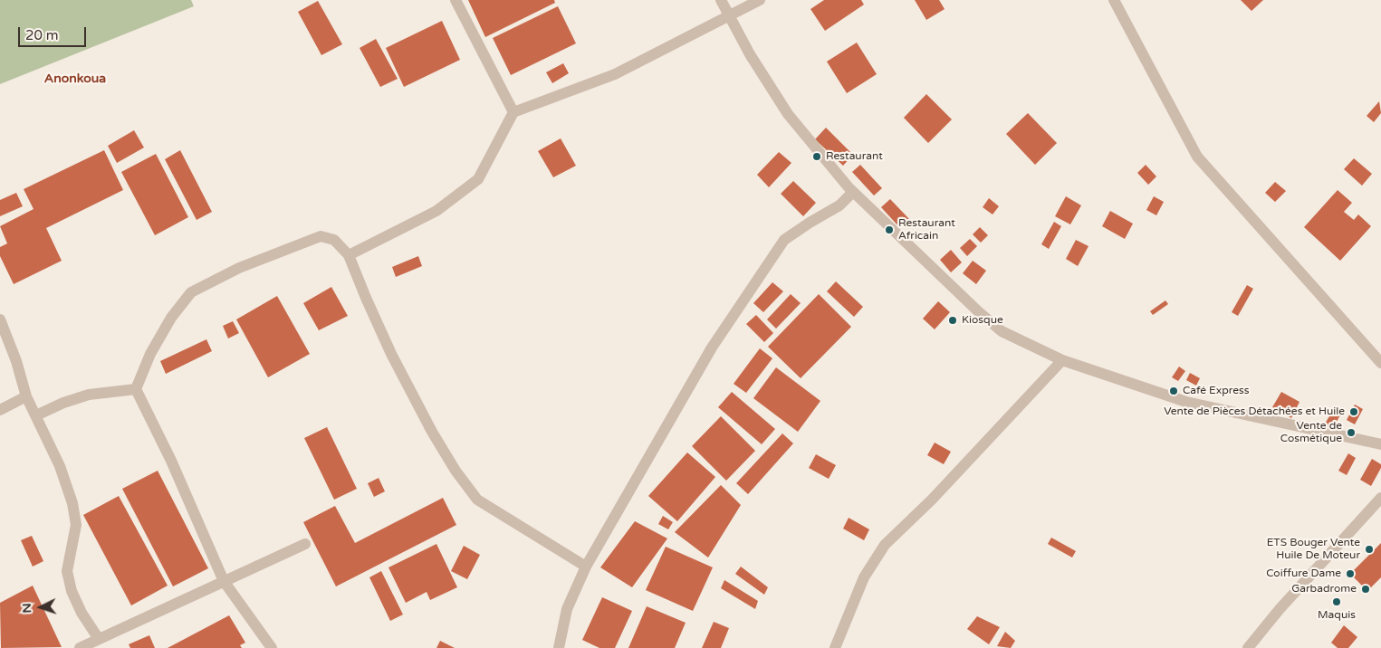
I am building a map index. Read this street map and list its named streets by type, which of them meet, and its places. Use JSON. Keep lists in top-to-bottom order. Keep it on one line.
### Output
{"districts":["Anonkoua"],"places":["Restaurant","Restaurant Africain","Kiosque","Café Express","Vente de Pièces Détachées et Huile","Vente de Cosmétique","ETS Bouger Vente Huile De Moteur","Coiffure Dame","Garbadrome","Maquis"],"scale_bar":"20 m","north":"left"}
